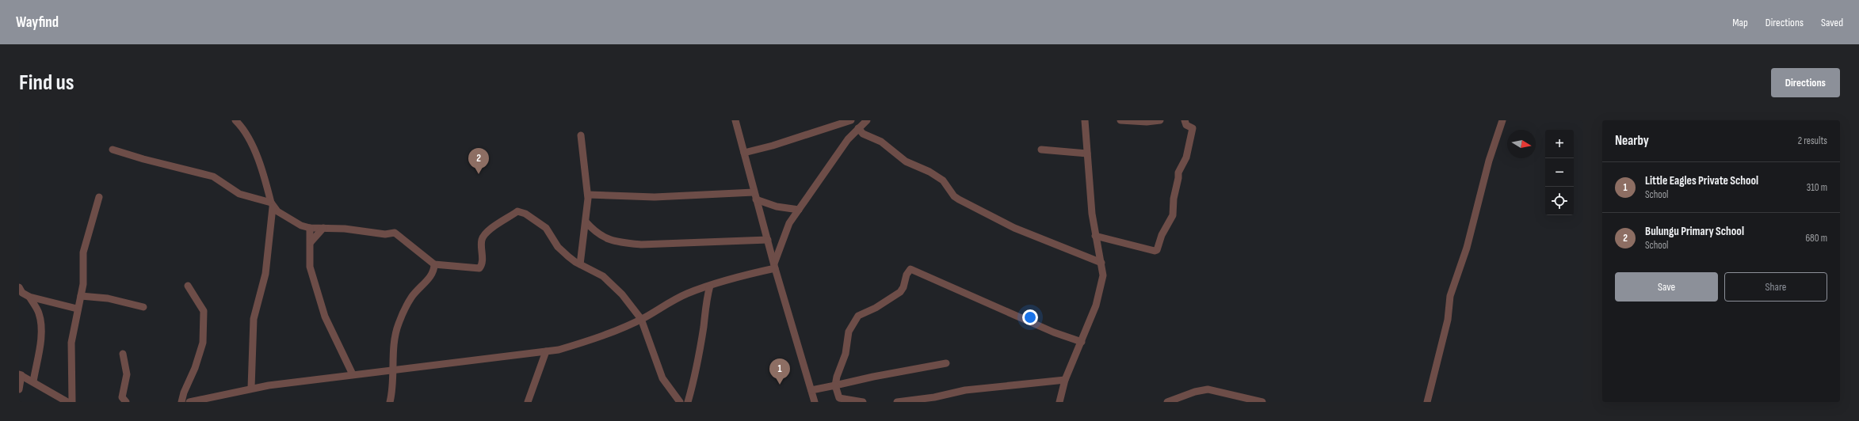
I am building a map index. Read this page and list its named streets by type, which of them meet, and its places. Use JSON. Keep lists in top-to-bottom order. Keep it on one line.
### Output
{"north":"right","page":{"header":"Wayfind","nav":["Map","Directions","Saved"],"buttons":["Directions",["Save","Share"]],"title":"Find us","heading":["Nearby","2 results"],"map_buttons":["+","−"],"pins":["2","1"],"list":[{"mark":"1","name":"Little Eagles Private School","note":"School","value":"310 m"},{"mark":"2","name":"Bulungu Primary School","note":"School","value":"680 m"}]}}
